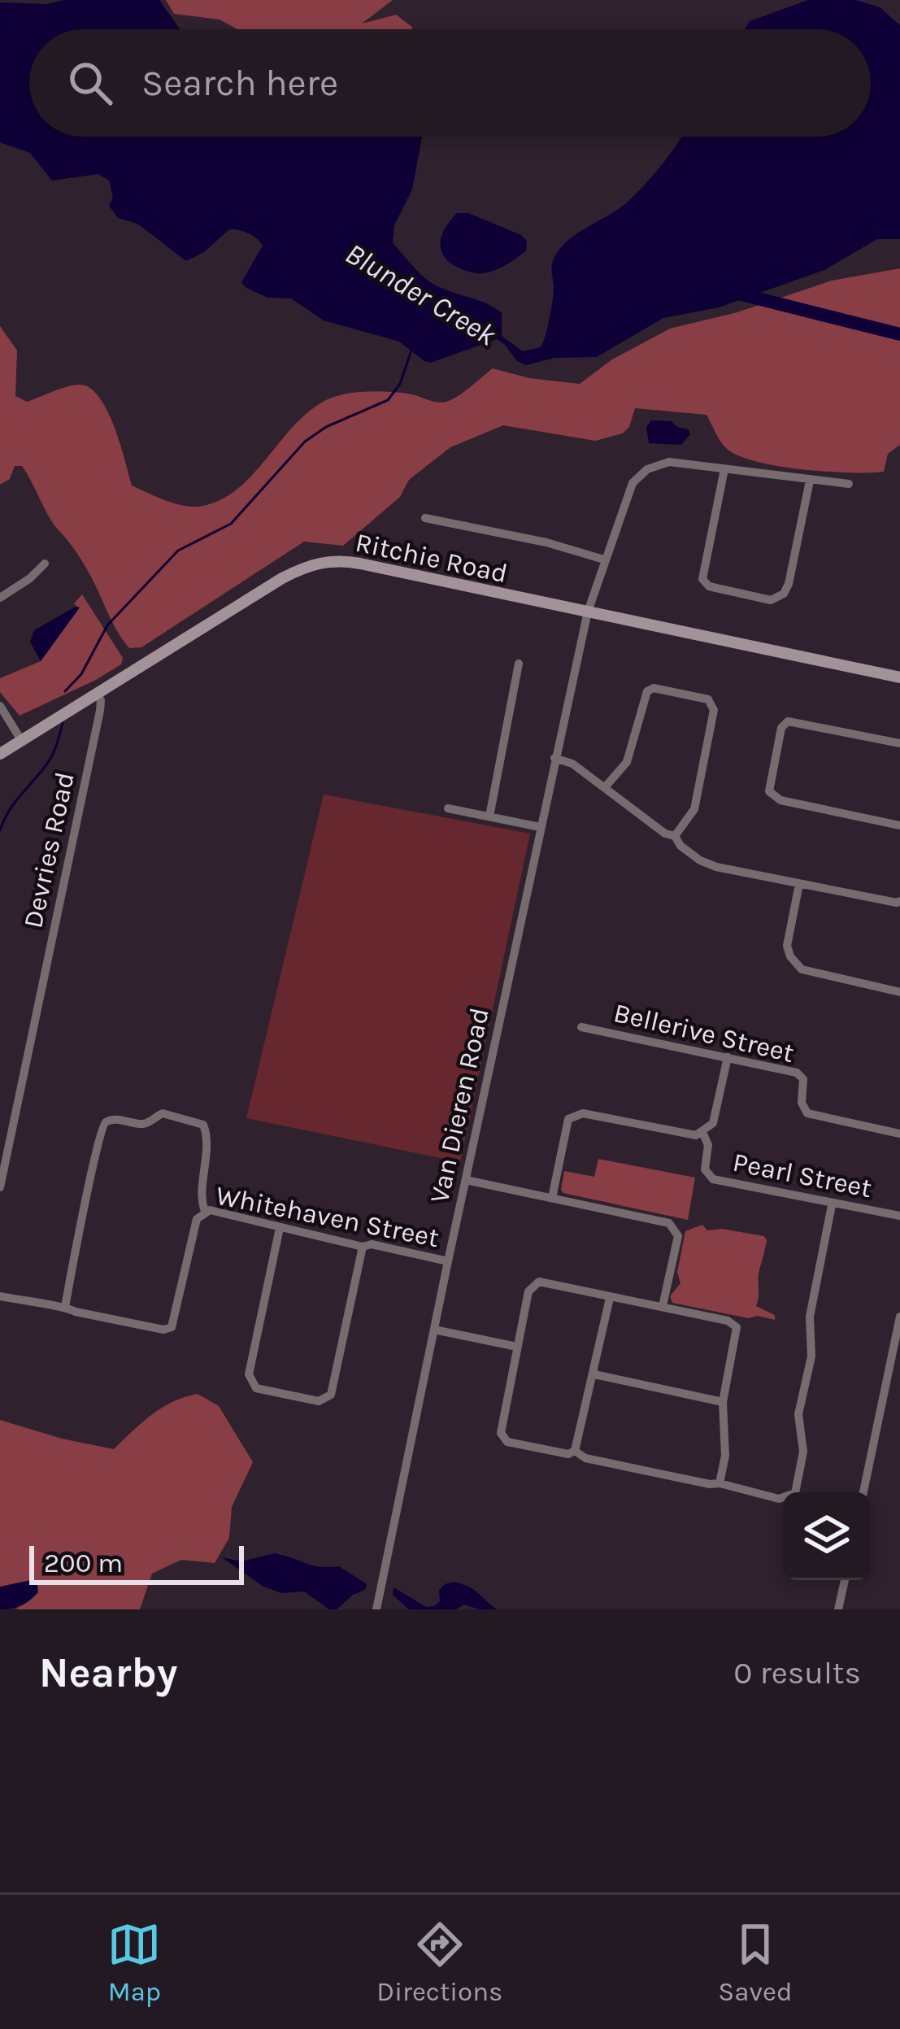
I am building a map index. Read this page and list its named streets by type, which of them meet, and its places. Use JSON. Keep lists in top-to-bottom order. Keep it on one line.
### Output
{"streets":{"street":["Ritchie Road","Devries Road","Bellerive Street","Van Dieren Road","Pearl Street","Whitehaven Street"]},"crossings":[["Ritchie Road","Devries Road"],["Ritchie Road","Van Dieren Road"],["Bellerive Street","Pearl Street"],["Van Dieren Road","Whitehaven Street"]],"water":["Blunder Creek"],"scale_bar":"200 m","page":{"search":"Search here","scale":"200 m","heading":["Nearby","0 results"],"nav":["Map","Directions","Saved"]}}
